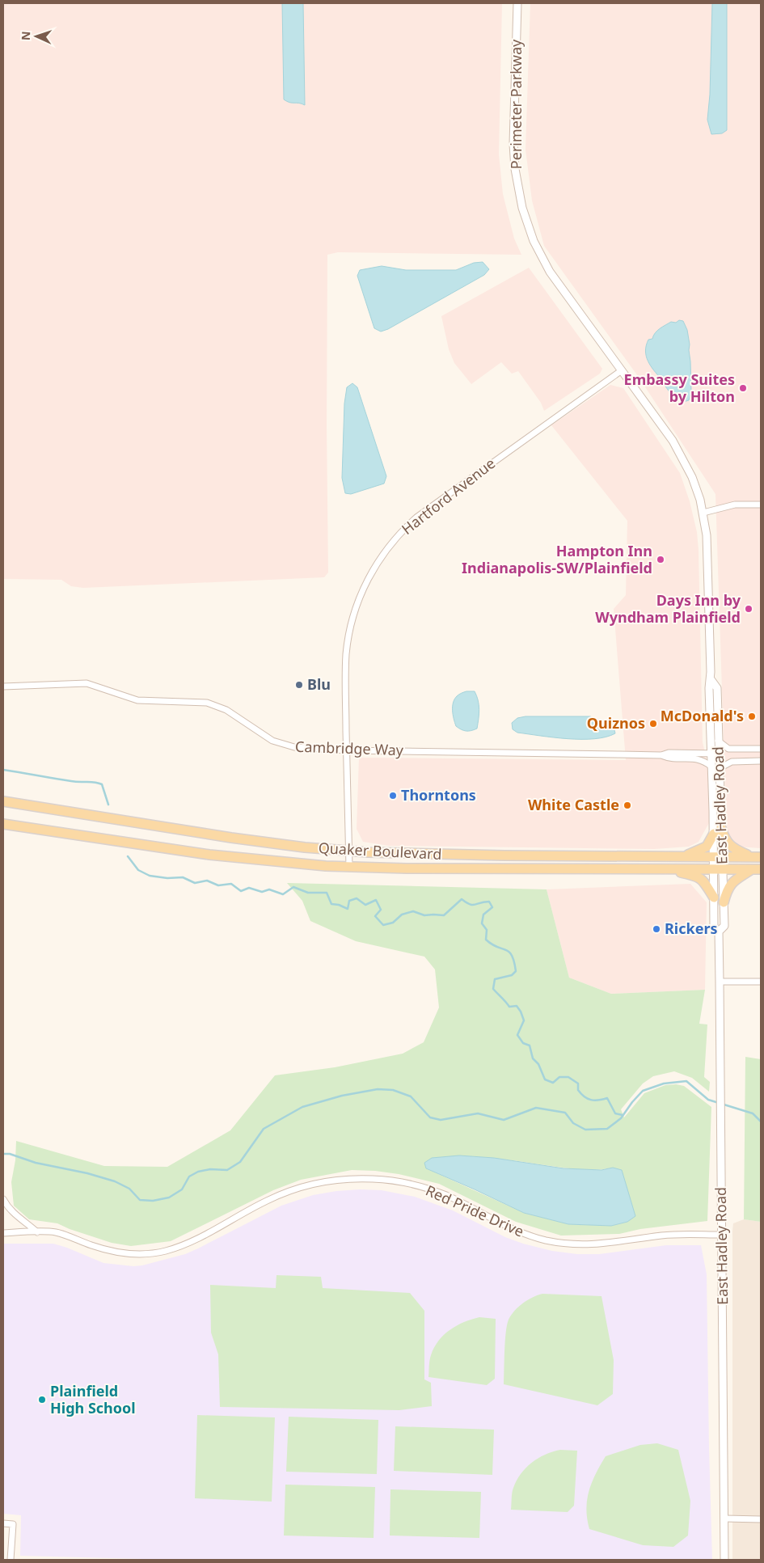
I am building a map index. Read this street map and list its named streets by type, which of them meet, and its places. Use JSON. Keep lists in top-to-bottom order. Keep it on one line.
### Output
{"streets":{"main road":["Quaker Boulevard"],"street":["Perimeter Parkway","Hartford Avenue","Cambridge Way","East Hadley Road","Red Pride Drive"]},"crossings":[["Perimeter Parkway","Hartford Avenue"],["Perimeter Parkway","East Hadley Road"],["Hartford Avenue","Cambridge Way"],["Hartford Avenue","East Hadley Road"],["Hartford Avenue","Quaker Boulevard"],["Cambridge Way","East Hadley Road"],["East Hadley Road","Quaker Boulevard"],["East Hadley Road","Red Pride Drive"]],"places":["Embassy Suites by Hilton","Hampton Inn Indianapolis-SW/Plainfield","Days Inn by Wyndham Plainfield","Blu","McDonald's","Quiznos","Thorntons","White Castle","Rickers","Plainfield High School"],"north":"left"}
